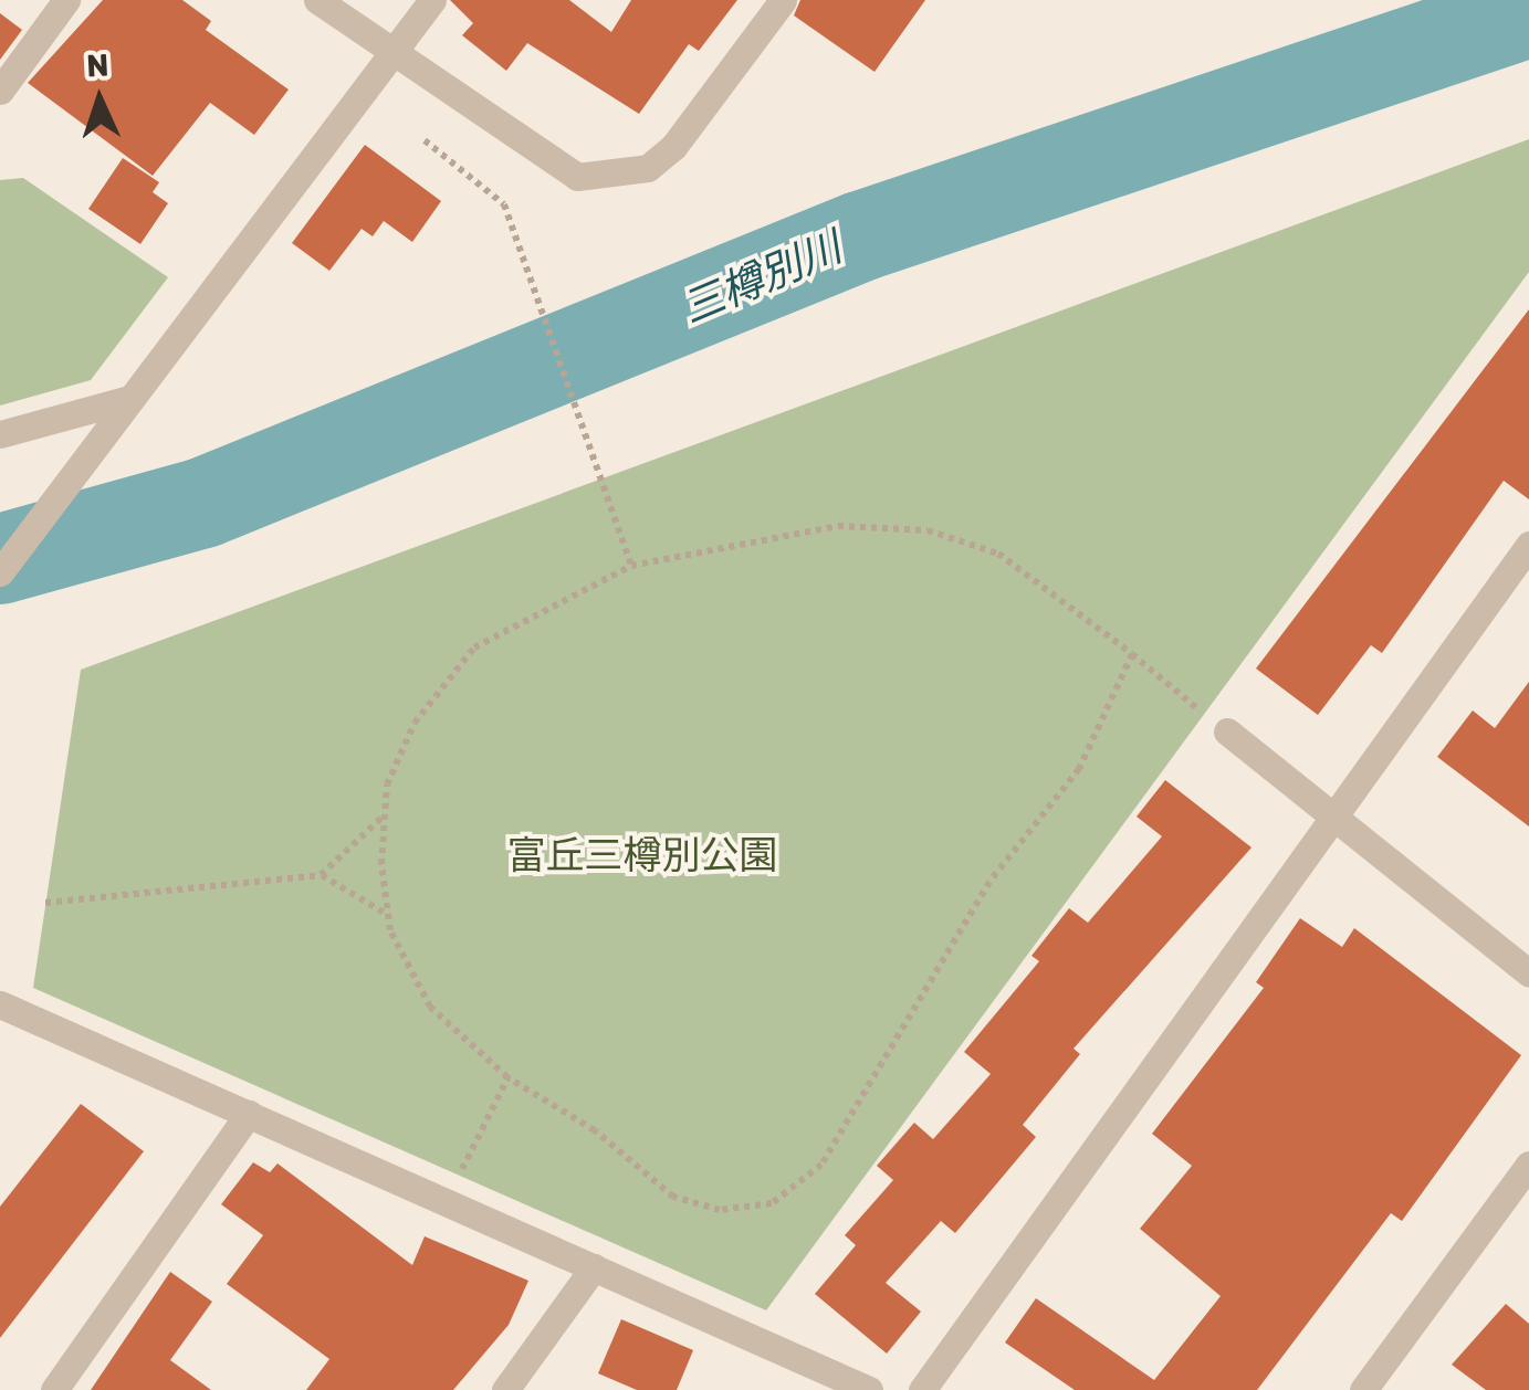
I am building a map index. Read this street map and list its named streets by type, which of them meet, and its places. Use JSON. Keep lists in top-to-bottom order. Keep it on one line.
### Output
{"water":["三樽別川"],"parks":["富丘三樽別公園"],"north":"top"}
